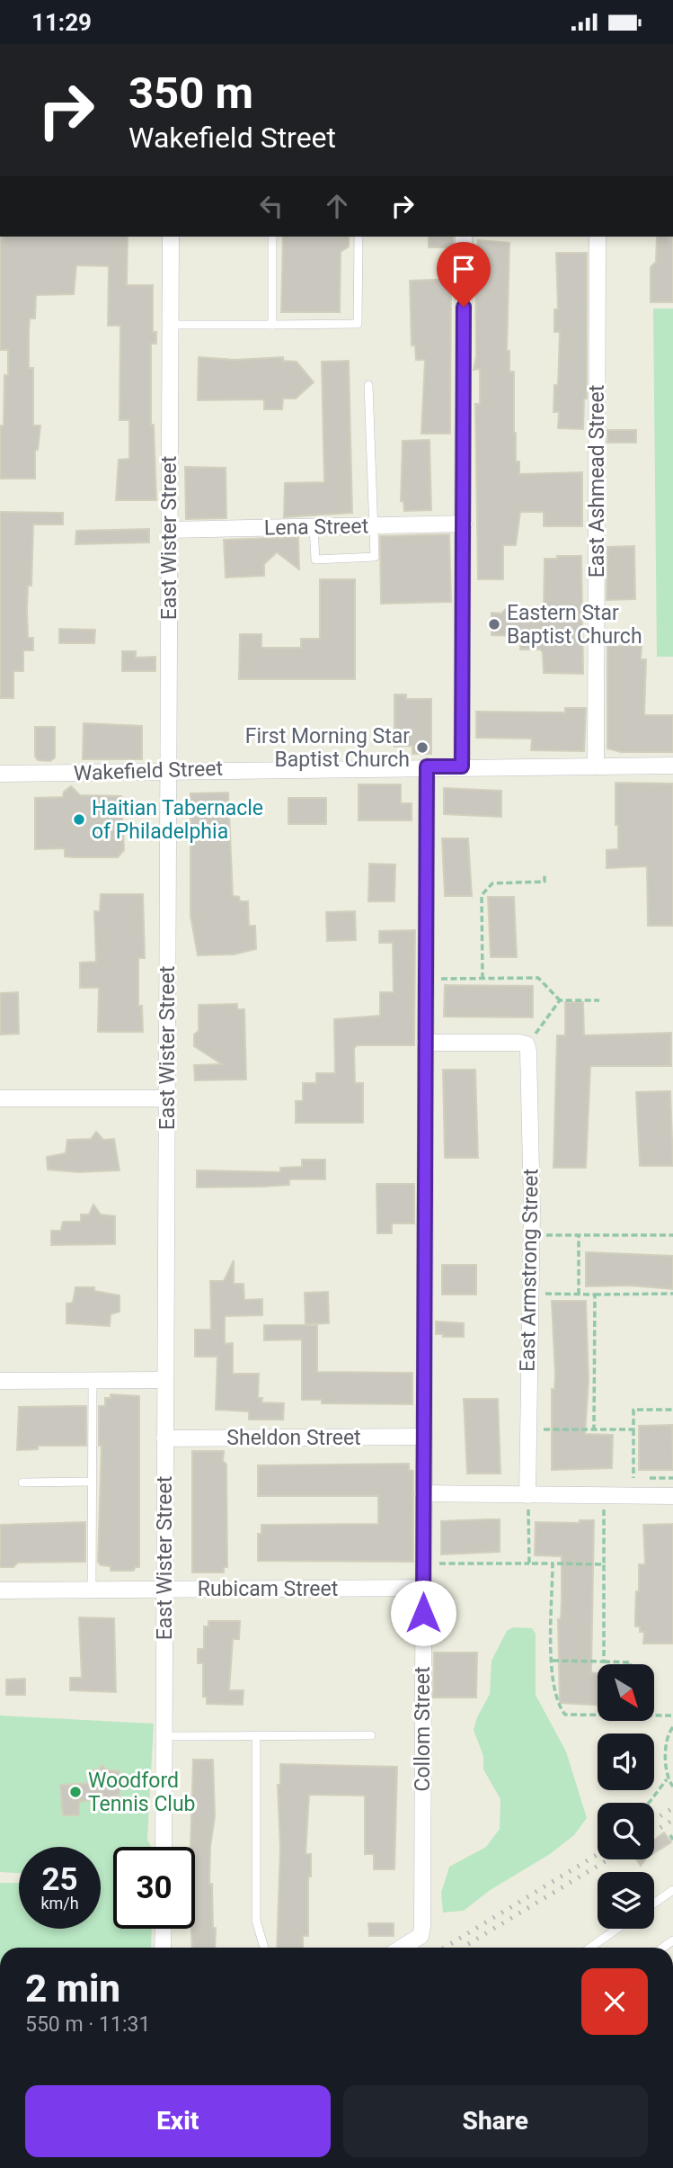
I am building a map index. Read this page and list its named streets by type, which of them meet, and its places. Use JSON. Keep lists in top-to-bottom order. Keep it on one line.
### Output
{"streets":{"street":["East Ashmead Street","Lena Street","East Wister Street","Wakefield Street","East Armstrong Street","Sheldon Street","Rubicam Street","Collom Street"]},"crossings":[["East Ashmead Street","Wakefield Street"],["Lena Street","East Wister Street"],["East Wister Street","Wakefield Street"],["East Wister Street","Sheldon Street"],["East Wister Street","Rubicam Street"],["Wakefield Street","Collom Street"],["Sheldon Street","Collom Street"],["Rubicam Street","Collom Street"]],"places":["Eastern Star Baptist Church","First Morning Star Baptist Church","Haitian Tabernacle of Philadelphia","Woodford Tennis Club"],"north":"bottom right","page":{"status":"11:29","turn":["350 m","Wakefield Street"],"speed":"25 km/h","limit":"30","heading":["2 min","550 m · 11:31"],"buttons":["Exit","Share"]}}
